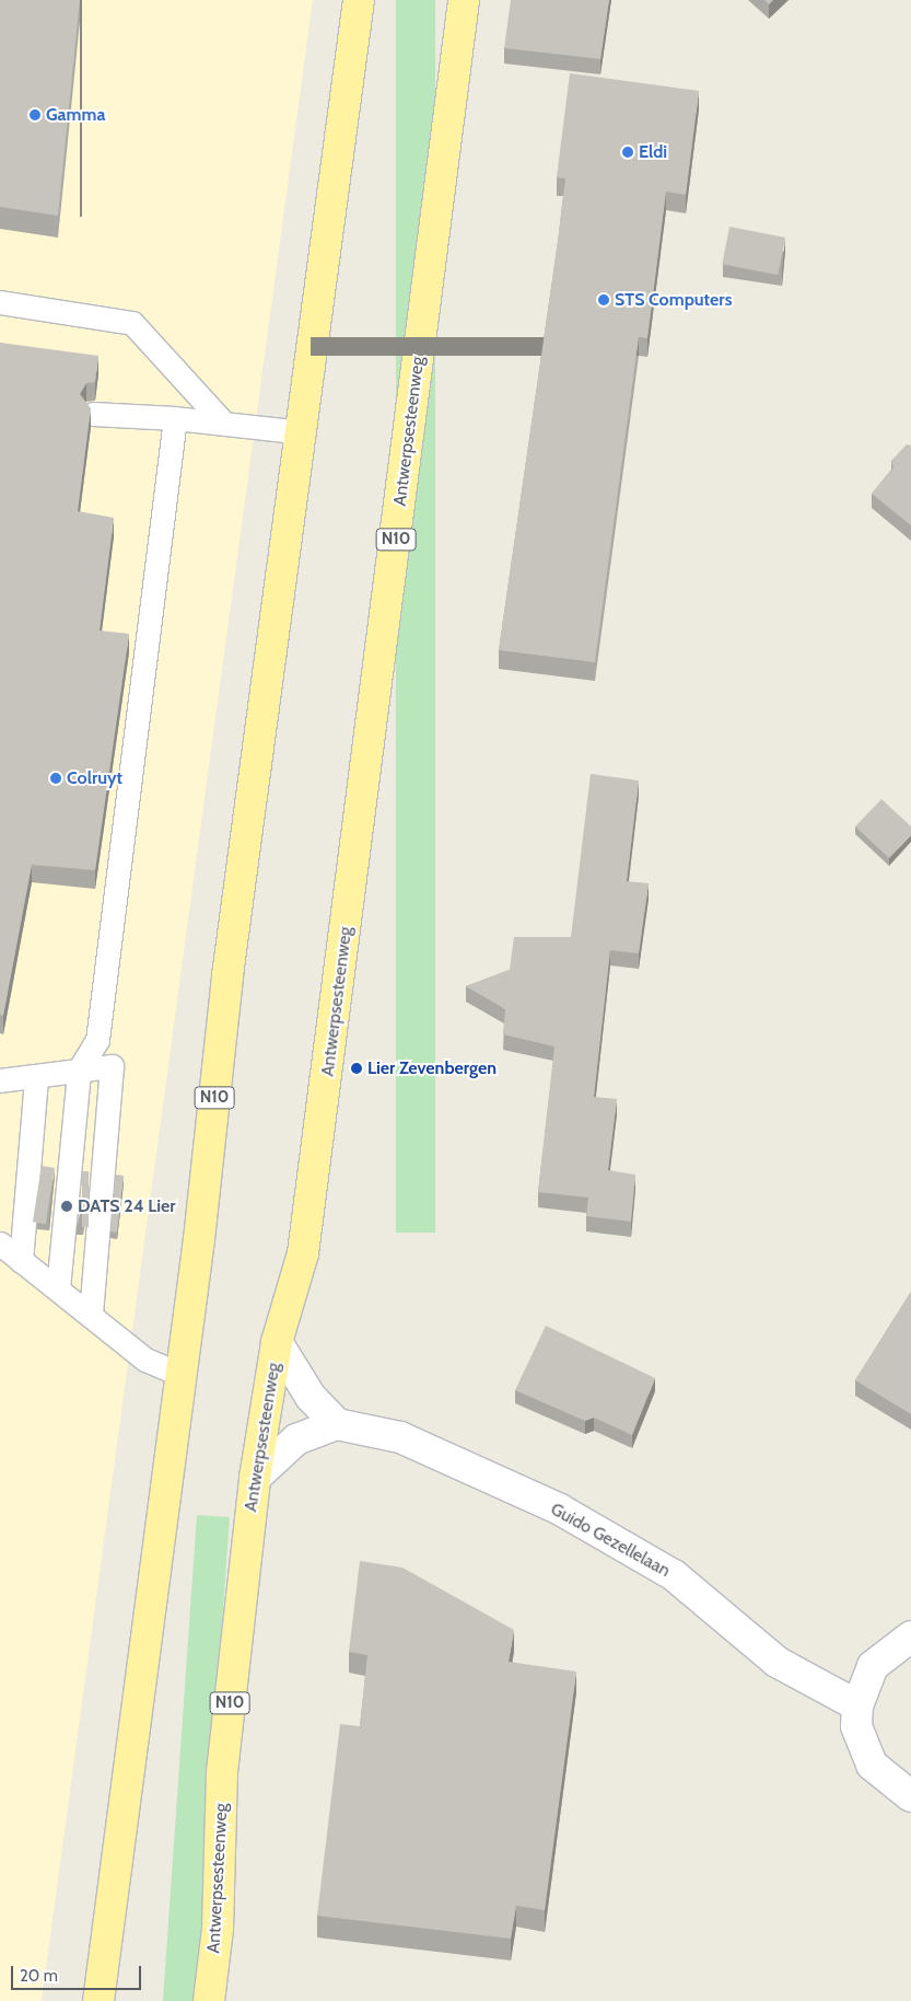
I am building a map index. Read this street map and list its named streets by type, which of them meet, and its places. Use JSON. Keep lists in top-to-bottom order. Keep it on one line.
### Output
{"streets":{"main road":["Antwerpsesteenweg","N10"],"street":["Guido Gezellelaan"]},"places":["Gamma","Eldi","STS Computers","Colruyt","Lier Zevenbergen","DATS 24 Lier"],"scale_bar":"20 m"}
